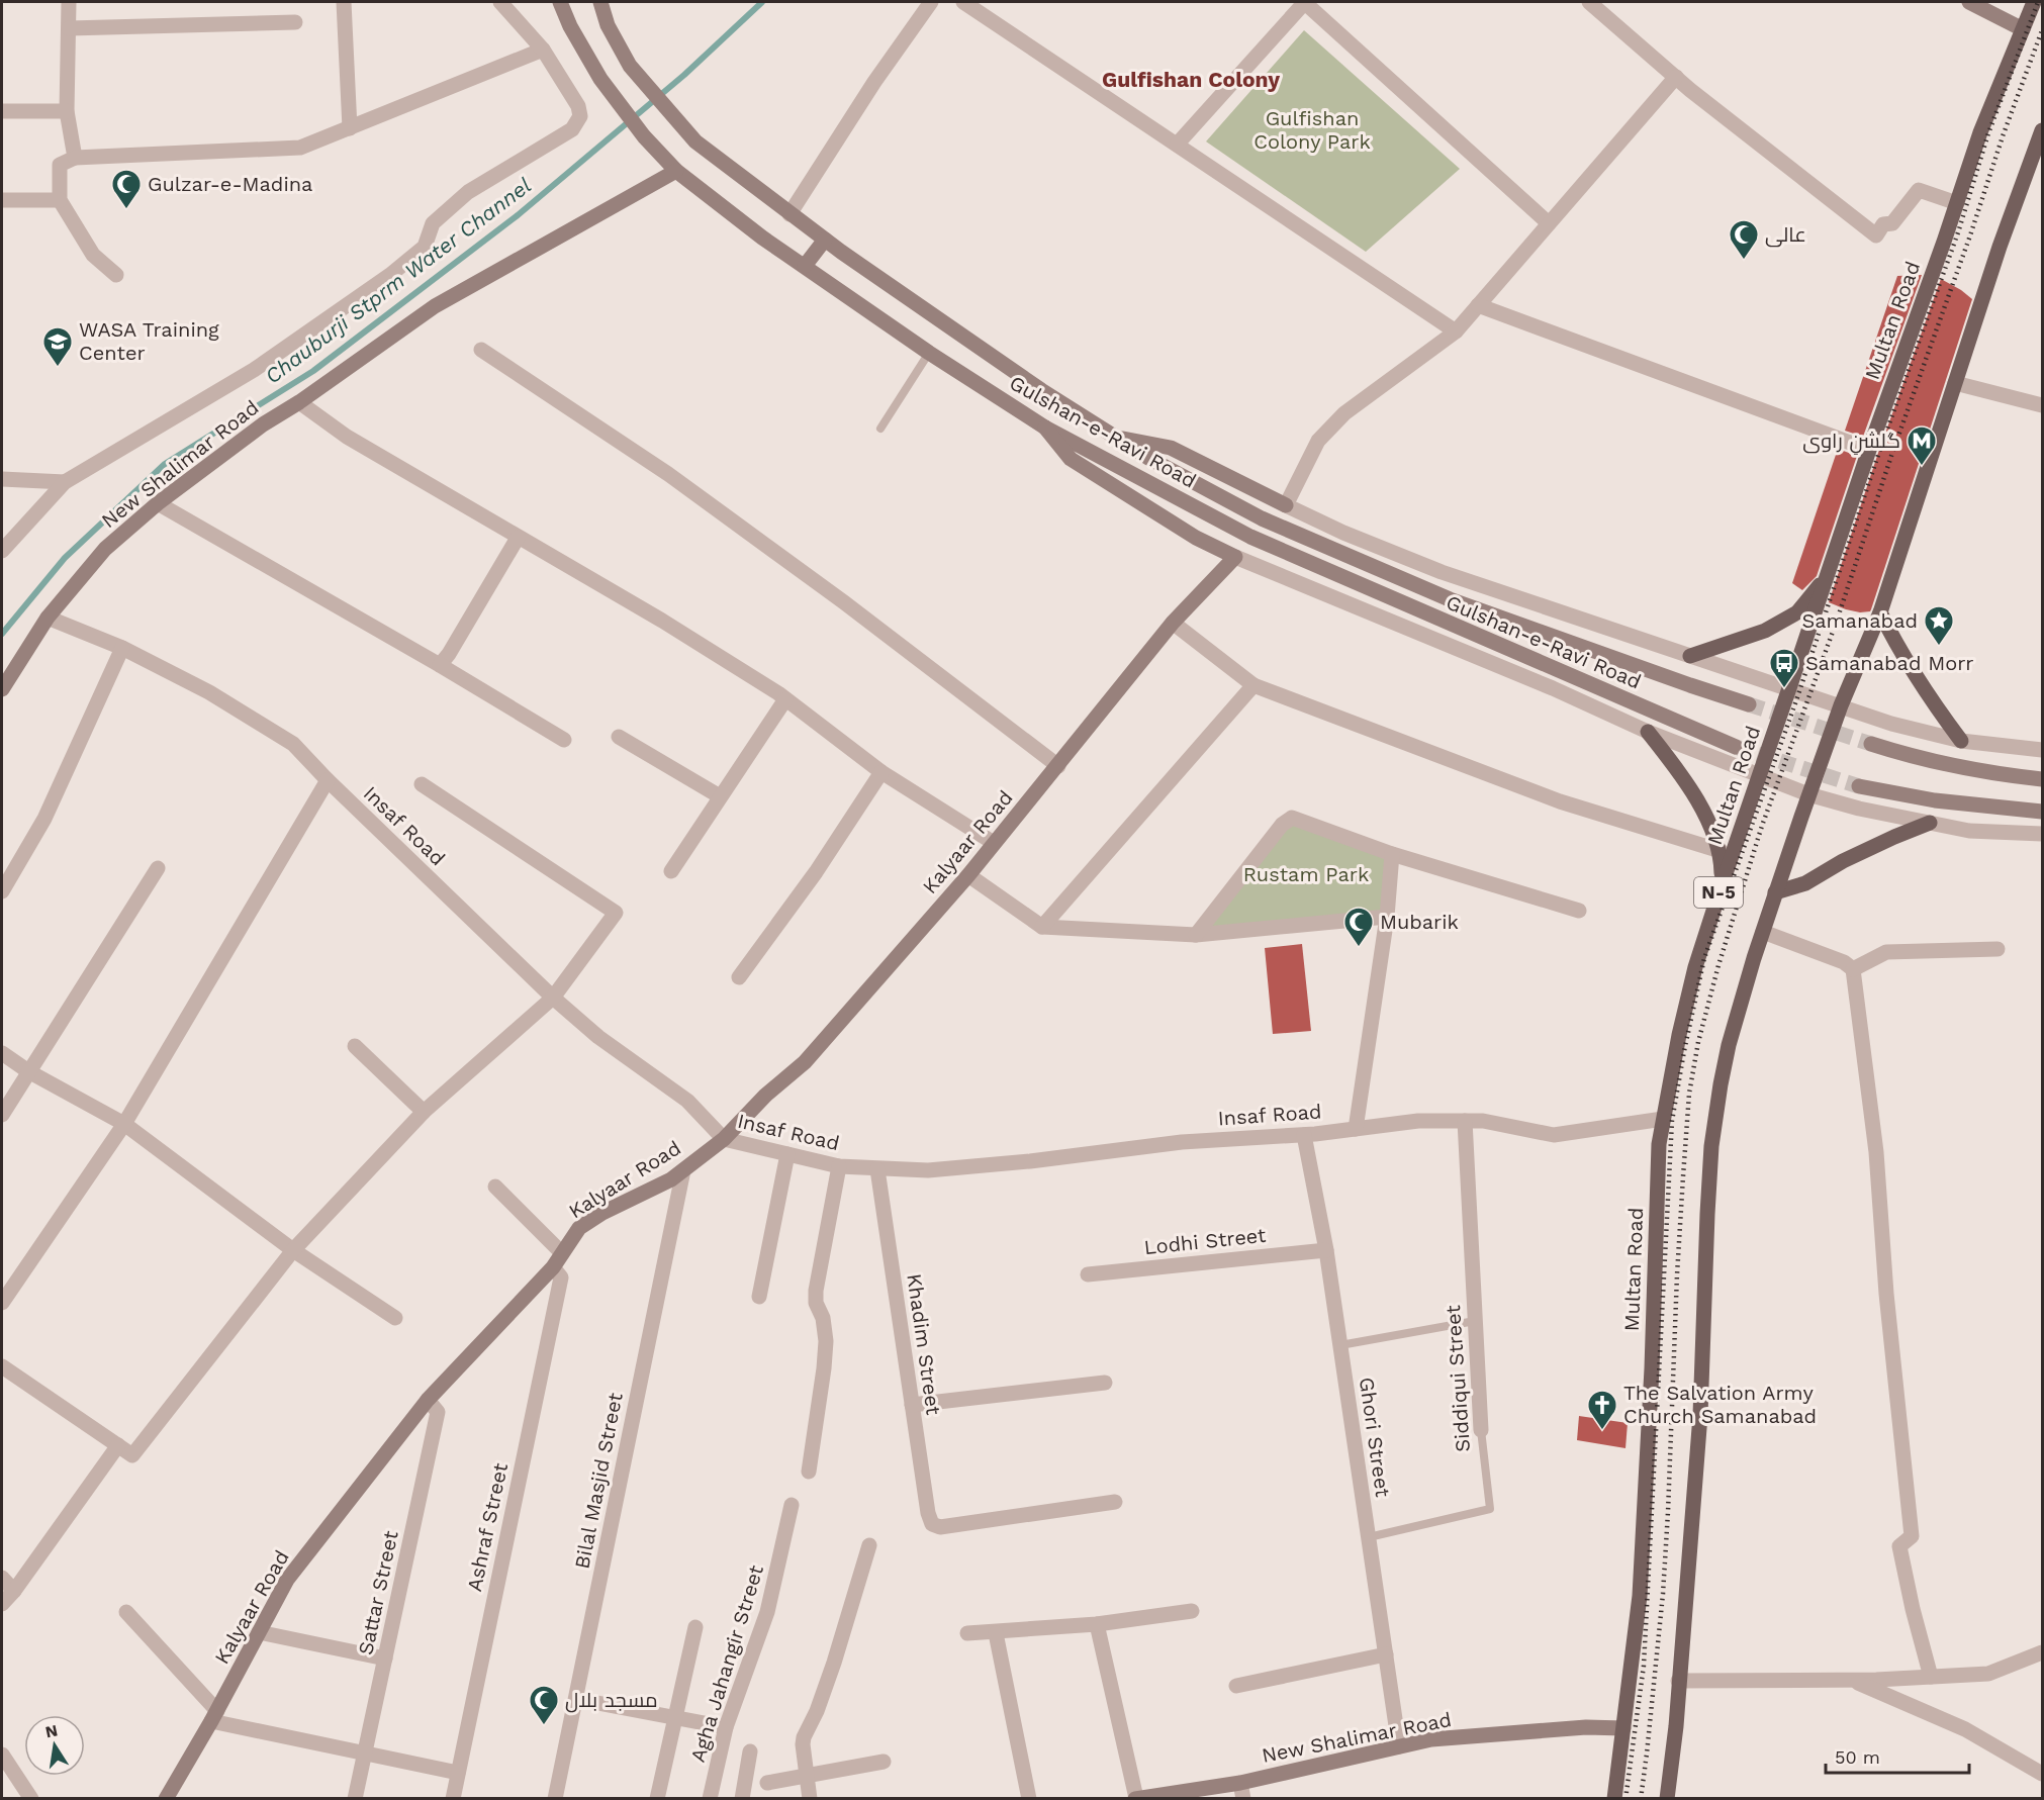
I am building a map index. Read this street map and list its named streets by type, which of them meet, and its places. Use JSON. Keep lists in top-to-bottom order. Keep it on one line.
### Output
{"streets":{"main road":["Multan Road","Gulshan-e-Ravi Road","New Shalimar Road","Kalyaar Road","N-5"],"street":["Insaf Road","Lodhi Street","Khadim Street","Siddiqui Street","Ghori Street","Bilal Masjid Street","Ashraf Street","Sattar Street","Agha Jahangir Street"]},"crossings":[["Multan Road","New Shalimar Road"],["Multan Road","Insaf Road"],["Gulshan-e-Ravi Road","New Shalimar Road"],["New Shalimar Road","Insaf Road"],["New Shalimar Road","Ghori Street"],["Insaf Road","Kalyaar Road"],["Insaf Road","Khadim Street"],["Insaf Road","Siddiqui Street"],["Insaf Road","Ghori Street"],["Kalyaar Road","Bilal Masjid Street"],["Kalyaar Road","Ashraf Street"],["Kalyaar Road","Sattar Street"],["Lodhi Street","Ghori Street"],["Siddiqui Street","Ghori Street"]],"districts":["Gulfishan Colony"],"water":["Chauburji Stprm Water Channel"],"parks":["Gulfishan Colony Park","Rustam Park"],"places":{"mosque":["Gulzar-e-Madina","عالی","Mubarik","مسجد بلال"],"school or university":["WASA Training Center"],"metro station":["گلشنِ راوی"],"place":["Samanabad"],"bus stop":["Samanabad Morr"],"church":["The Salvation Army Church Samanabad"]},"scale_bar":"50 m","north":"top"}
